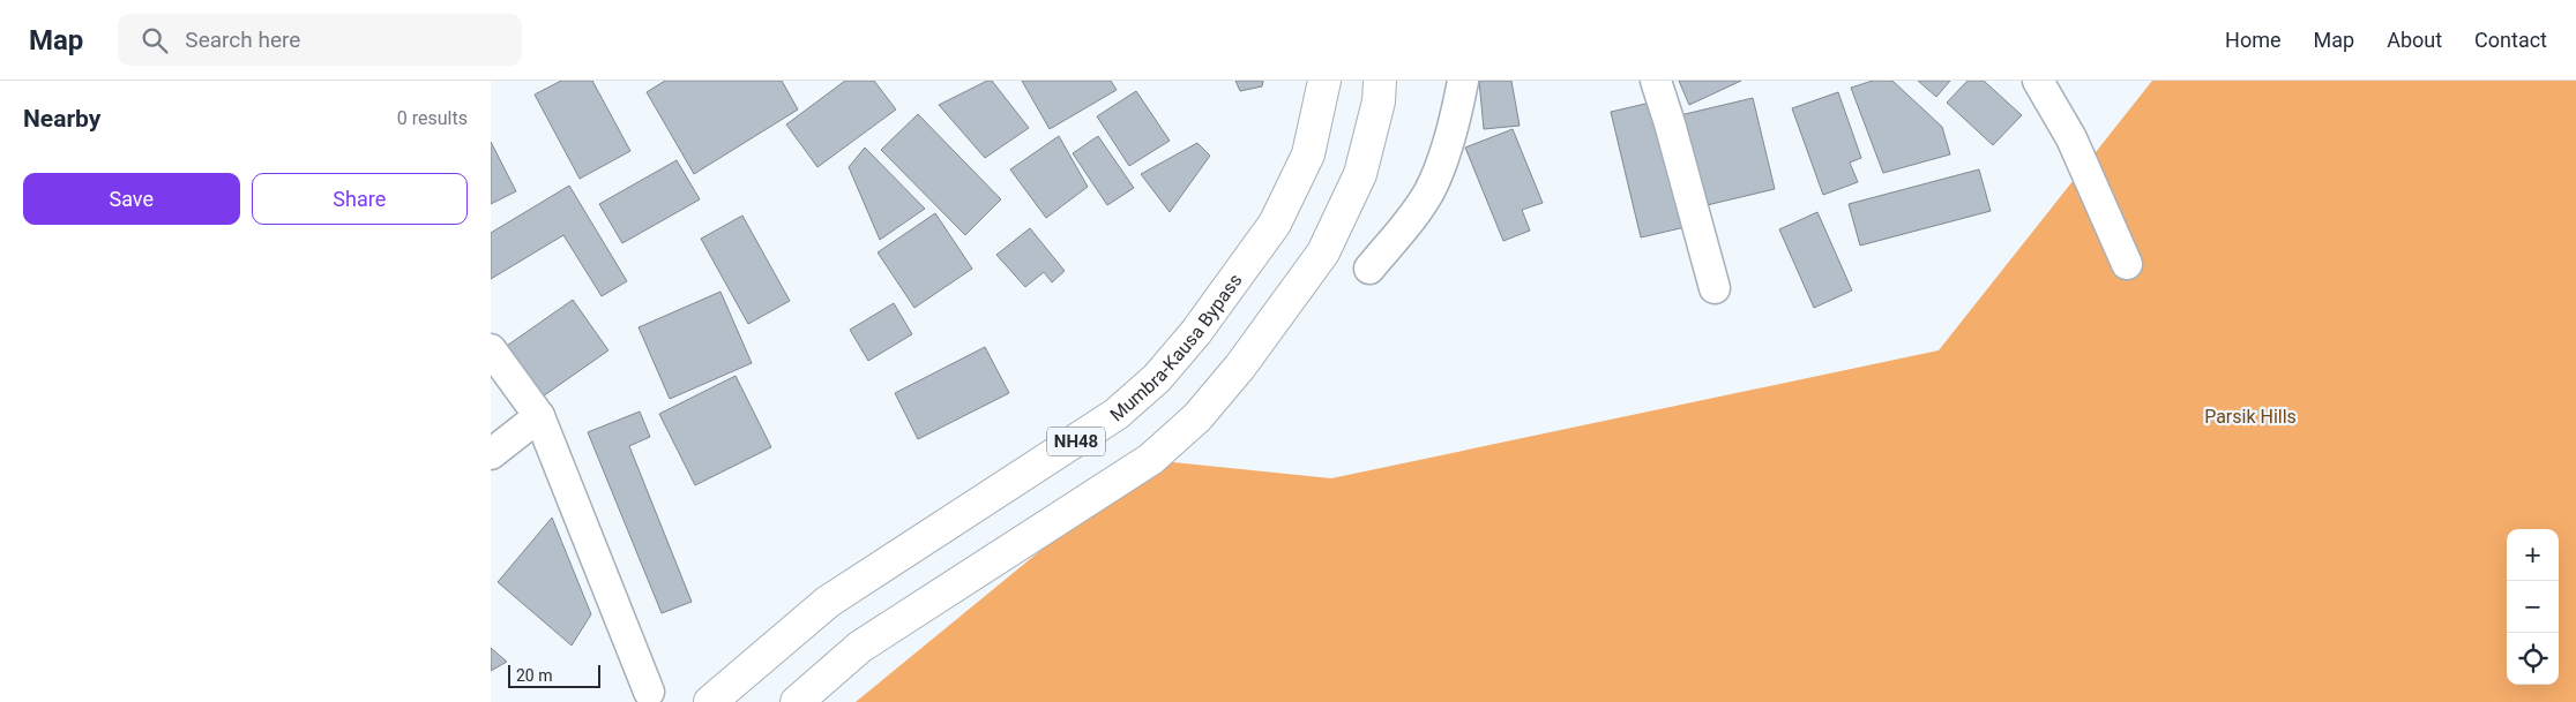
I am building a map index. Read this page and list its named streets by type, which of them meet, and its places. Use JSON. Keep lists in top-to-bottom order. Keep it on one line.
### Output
{"streets":{"highway":["Mumbra-Kausa Bypass","NH48"]},"parks":["Parsik Hills"],"scale_bar":"20 m","page":{"header":"Map","search":"Search here","nav":["Home","Map","About","Contact"],"heading":["Nearby","0 results"],"buttons":["Save","Share"],"map_buttons":["+","−"],"scale":"20 m"}}
